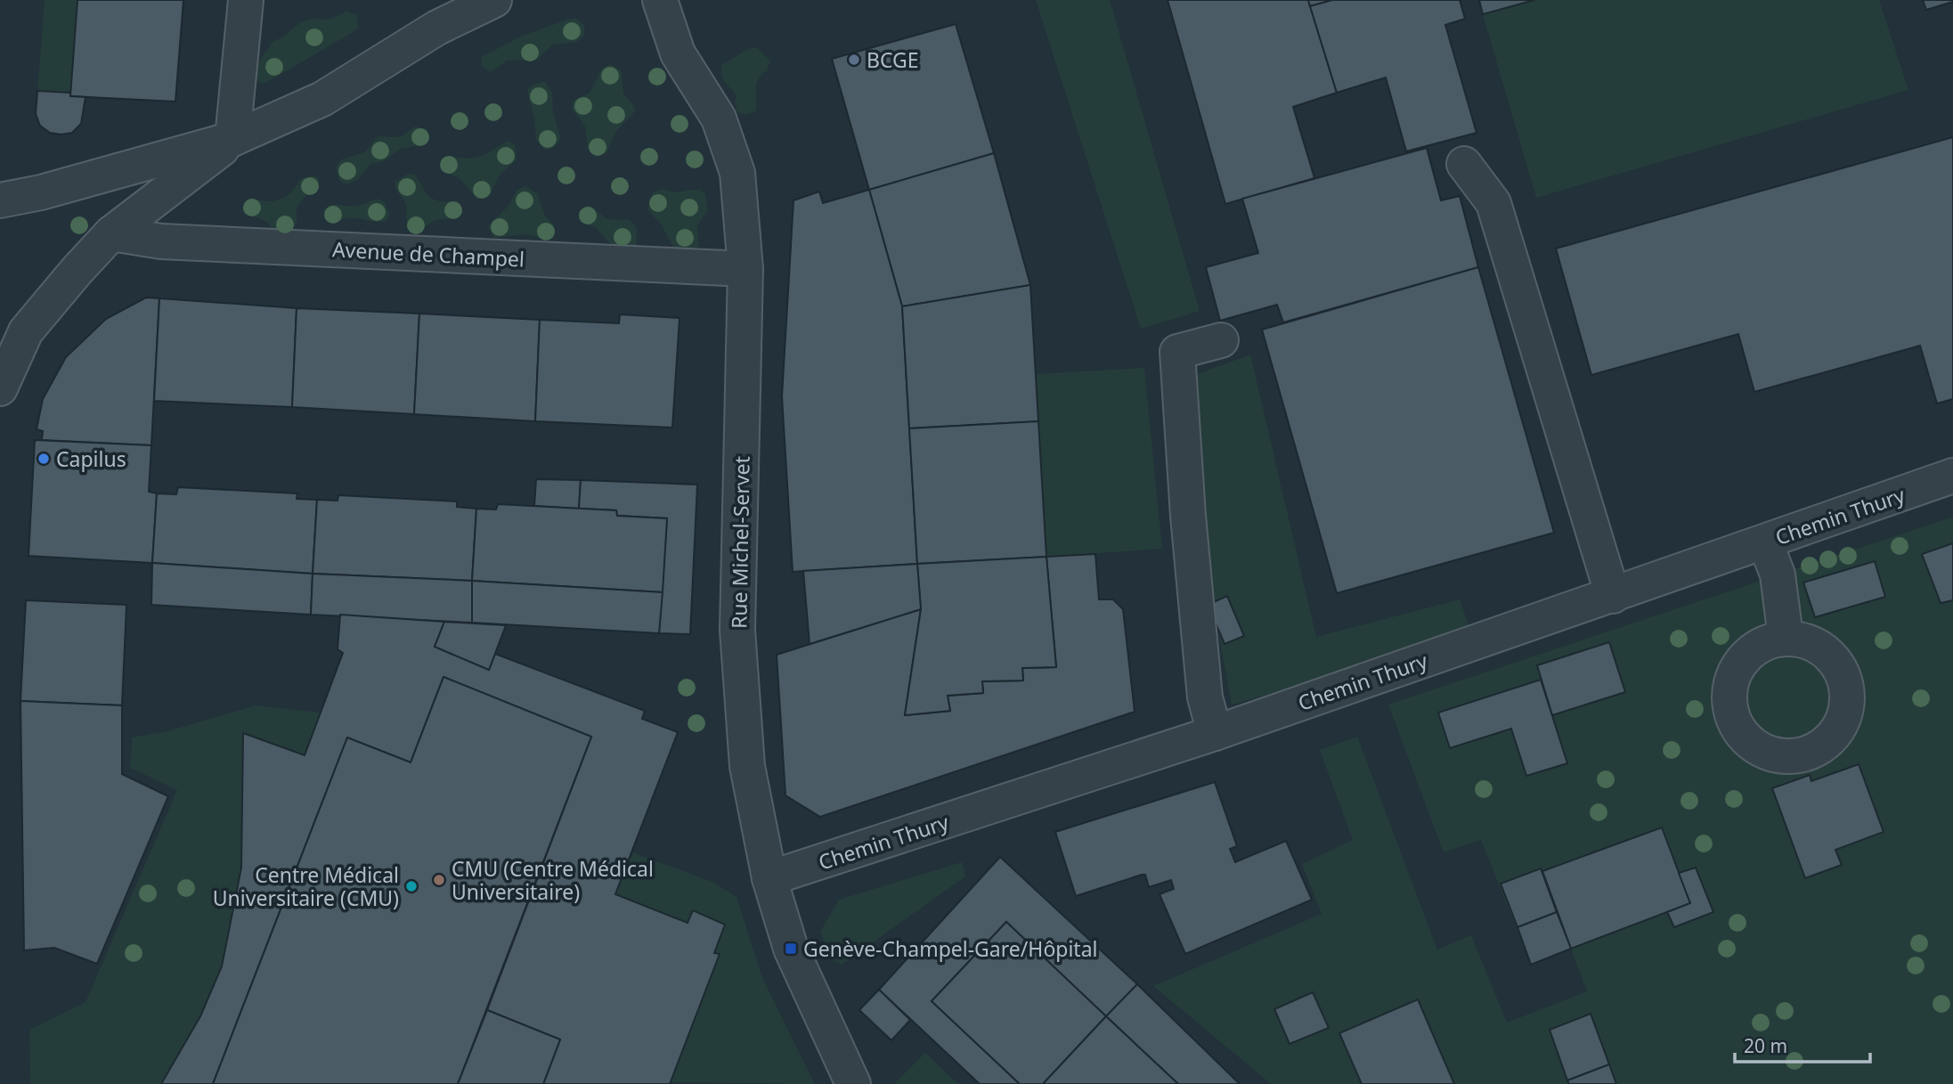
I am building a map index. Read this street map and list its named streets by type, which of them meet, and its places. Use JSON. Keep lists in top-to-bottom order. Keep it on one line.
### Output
{"streets":{"street":["Avenue de Champel","Chemin Thury","Rue Michel-Servet"]},"crossings":[["Avenue de Champel","Rue Michel-Servet"],["Chemin Thury","Rue Michel-Servet"]],"places":{"other":["BCGE","Capilus","CMU (Centre Médical Universitaire)","Centre Médical Universitaire (CMU)"],"transit":["Genève-Champel-Gare/Hôpital"]},"scale_bar":"20 m"}
